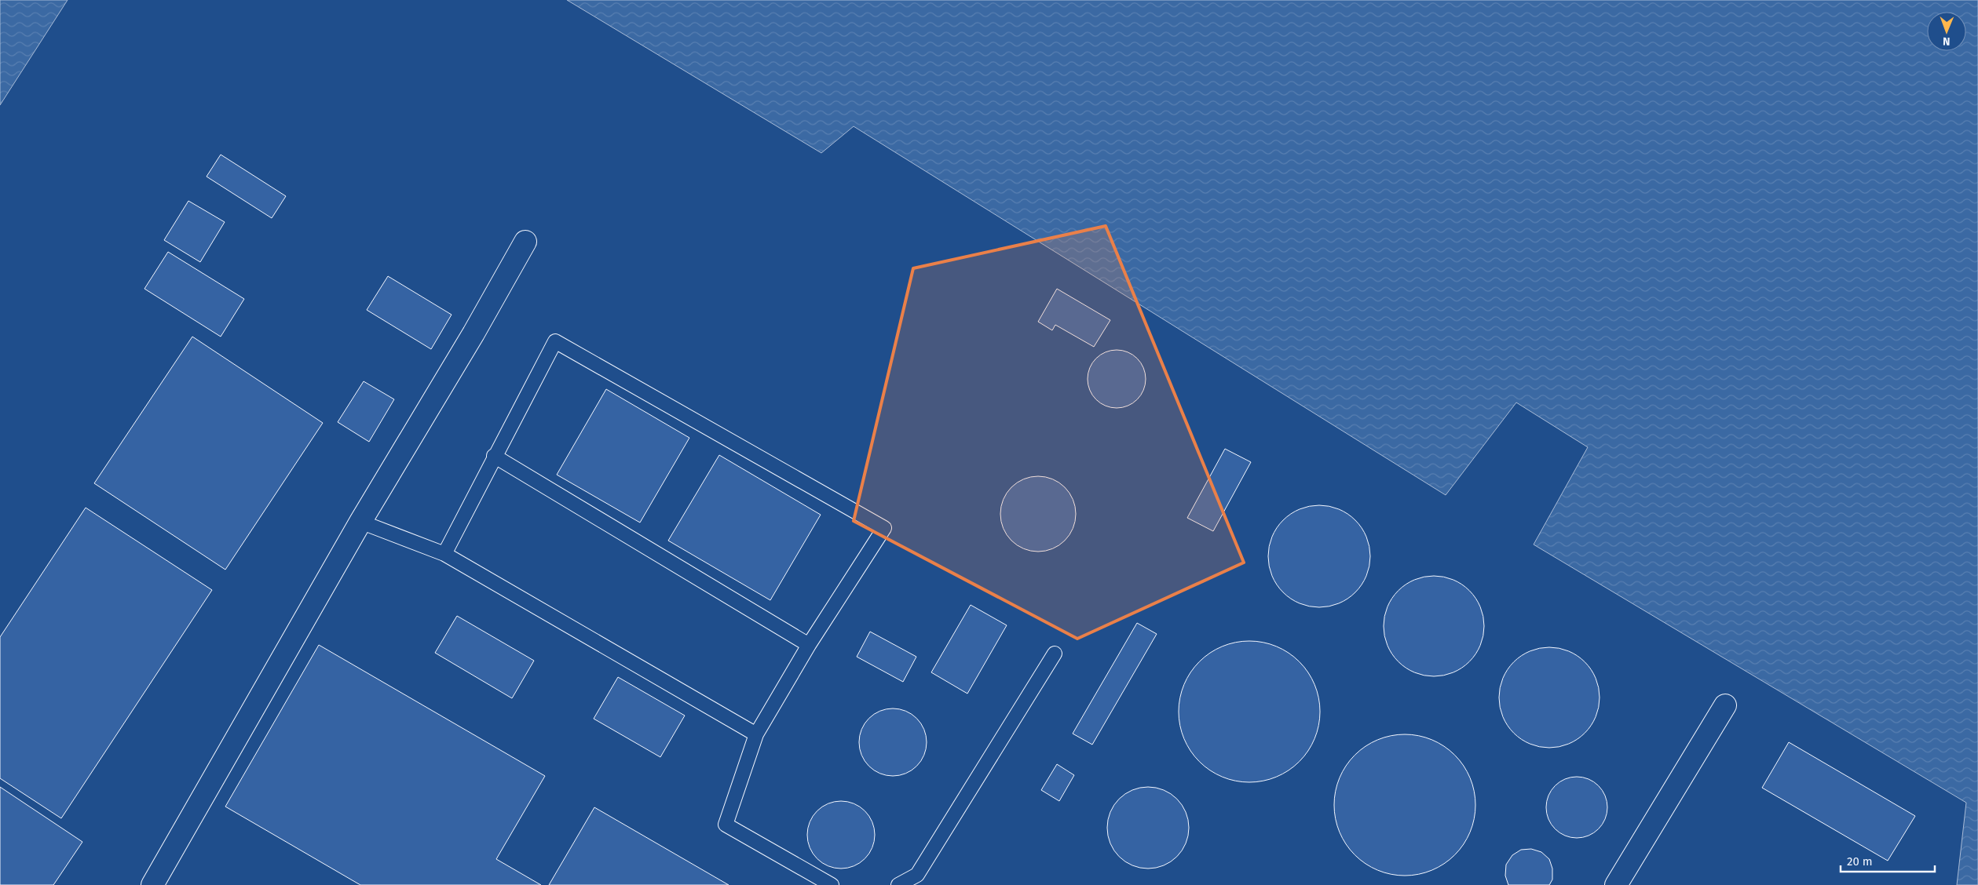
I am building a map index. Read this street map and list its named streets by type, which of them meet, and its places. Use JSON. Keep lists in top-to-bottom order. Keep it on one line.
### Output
{"scale_bar":"20 m","north":"bottom"}
